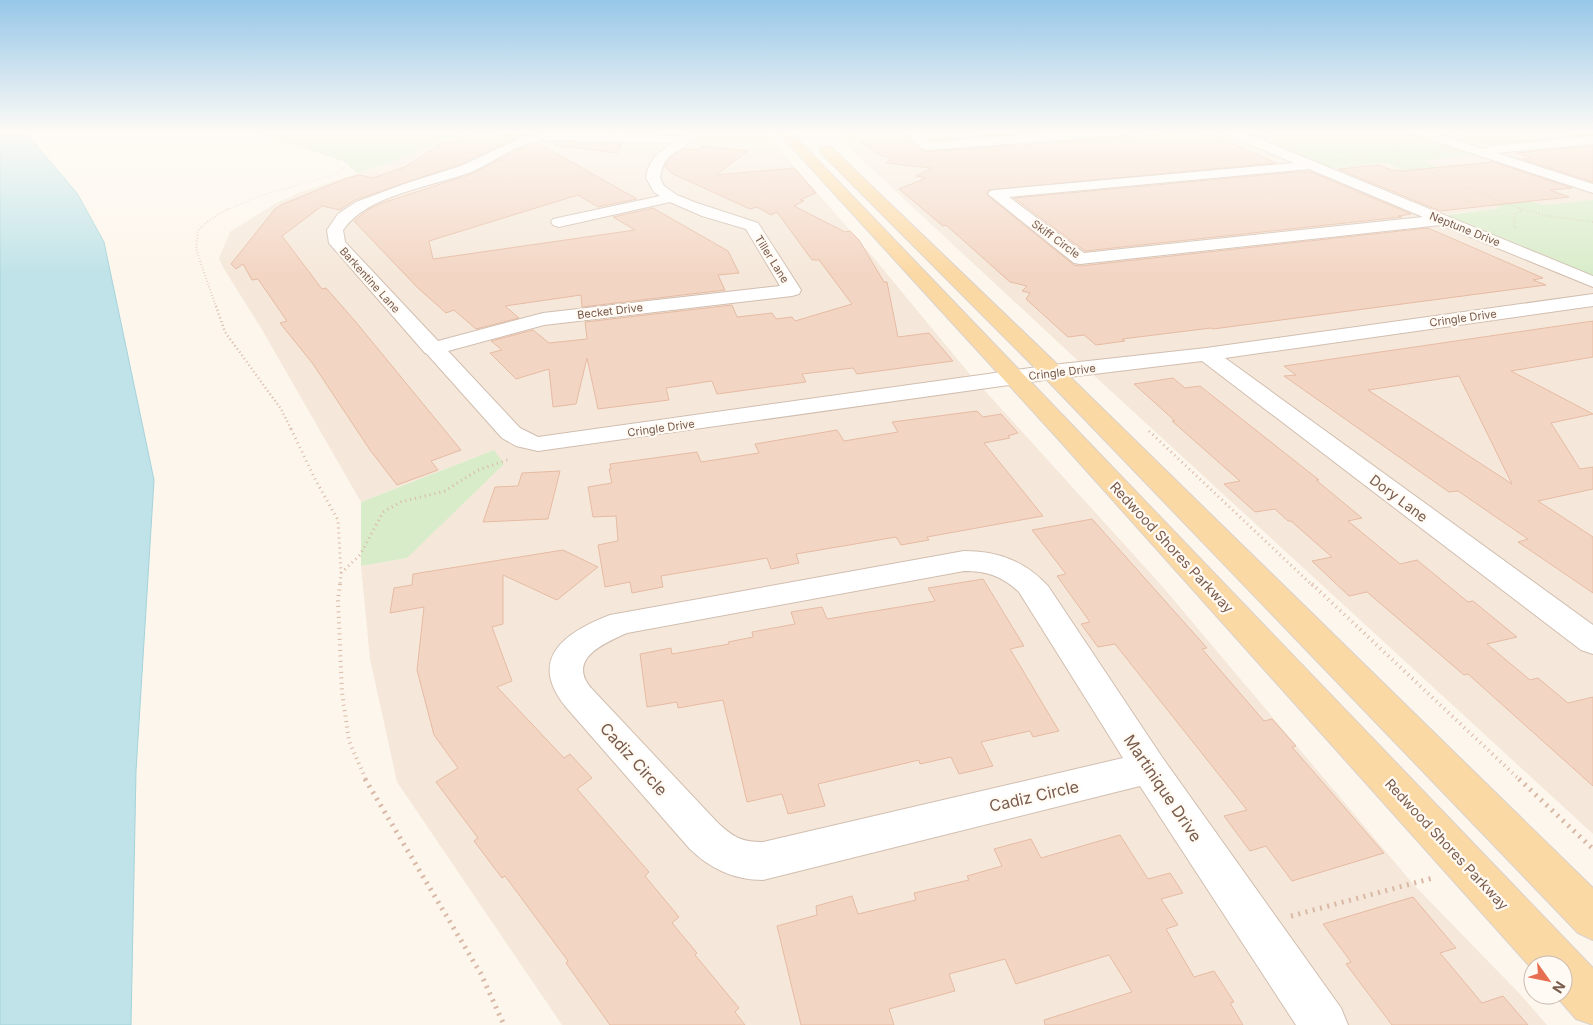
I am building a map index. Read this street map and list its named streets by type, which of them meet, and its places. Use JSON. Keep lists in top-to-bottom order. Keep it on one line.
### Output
{"streets":{"main road":["Redwood Shores Parkway"],"street":["Neptune Drive","Skiff Circle","Tiller Lane","Barkentine Lane","Becket Drive","Cringle Drive","Dory Lane","Cadiz Circle","Martinique Drive"]},"crossings":[["Neptune Drive","Skiff Circle"],["Neptune Drive","Cringle Drive"],["Tiller Lane","Becket Drive"],["Barkentine Lane","Becket Drive"],["Barkentine Lane","Cringle Drive"],["Cringle Drive","Dory Lane"],["Cringle Drive","Redwood Shores Parkway"],["Cadiz Circle","Martinique Drive"]],"north":"bottom right"}
